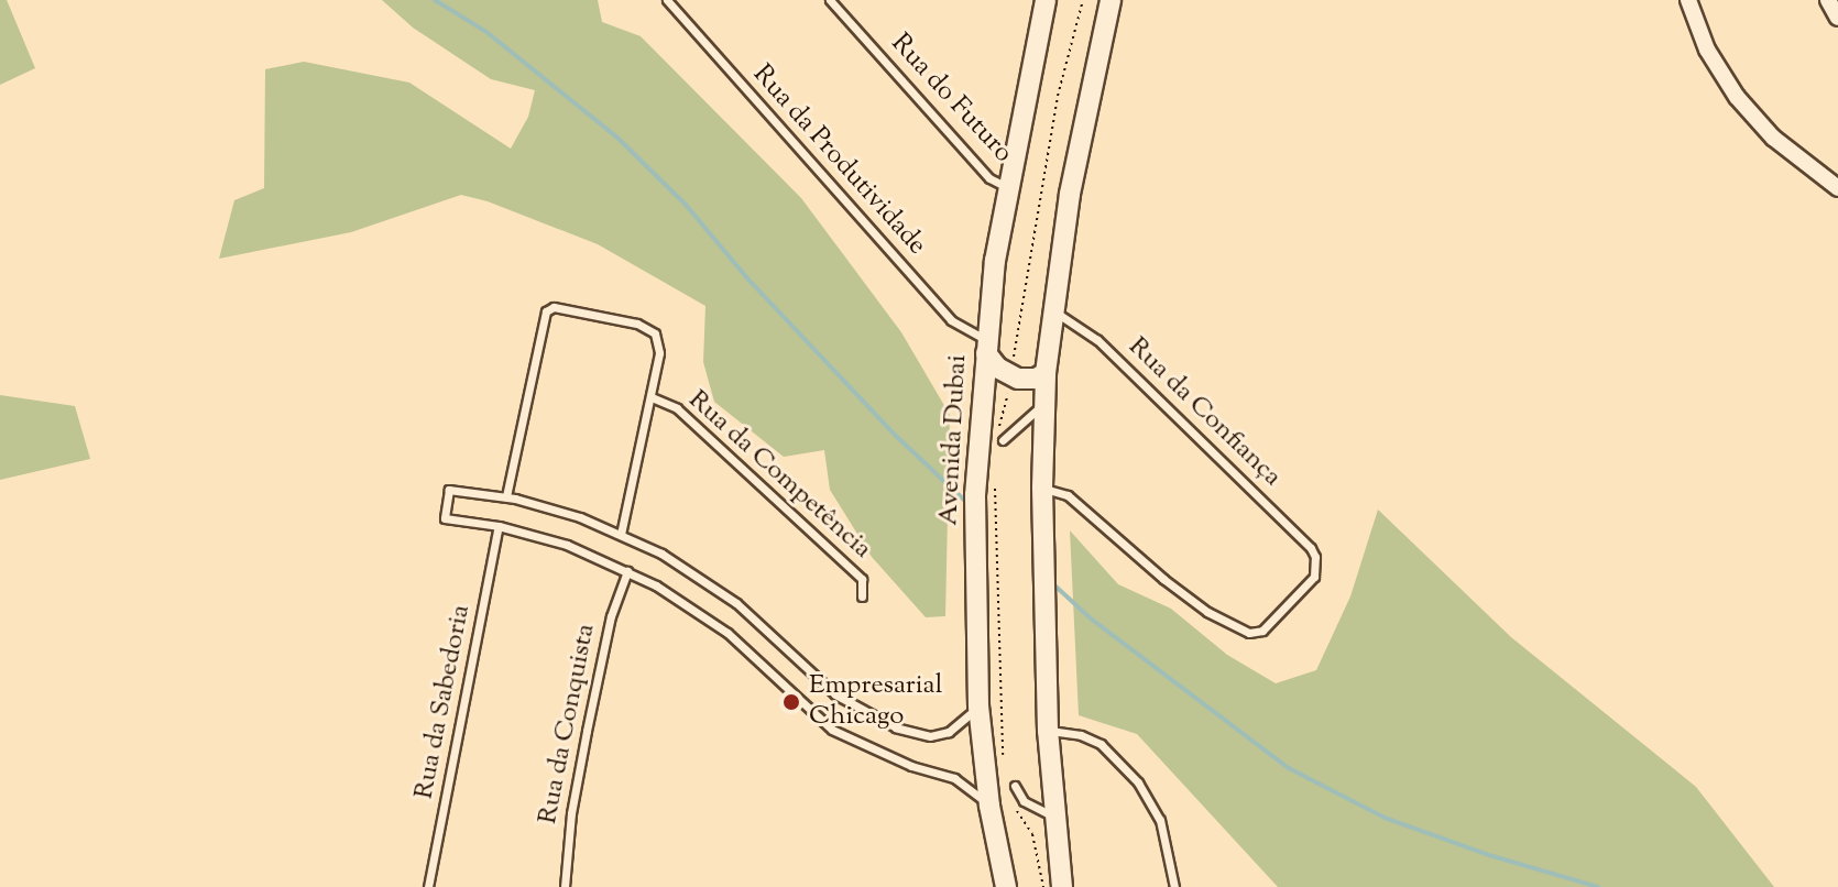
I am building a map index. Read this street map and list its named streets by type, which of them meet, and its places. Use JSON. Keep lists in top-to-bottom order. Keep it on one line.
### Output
{"streets":{"street":["Avenida Dubai"],"lane":["Rua do Futuro","Rua da Produtividade","Rua da Confiança","Rua da Competência","Rua da Sabedoria","Rua da Conquista"]},"crossings":[["Rua do Futuro","Avenida Dubai"],["Rua da Produtividade","Avenida Dubai"]],"places":["Empresarial Chicago"]}
